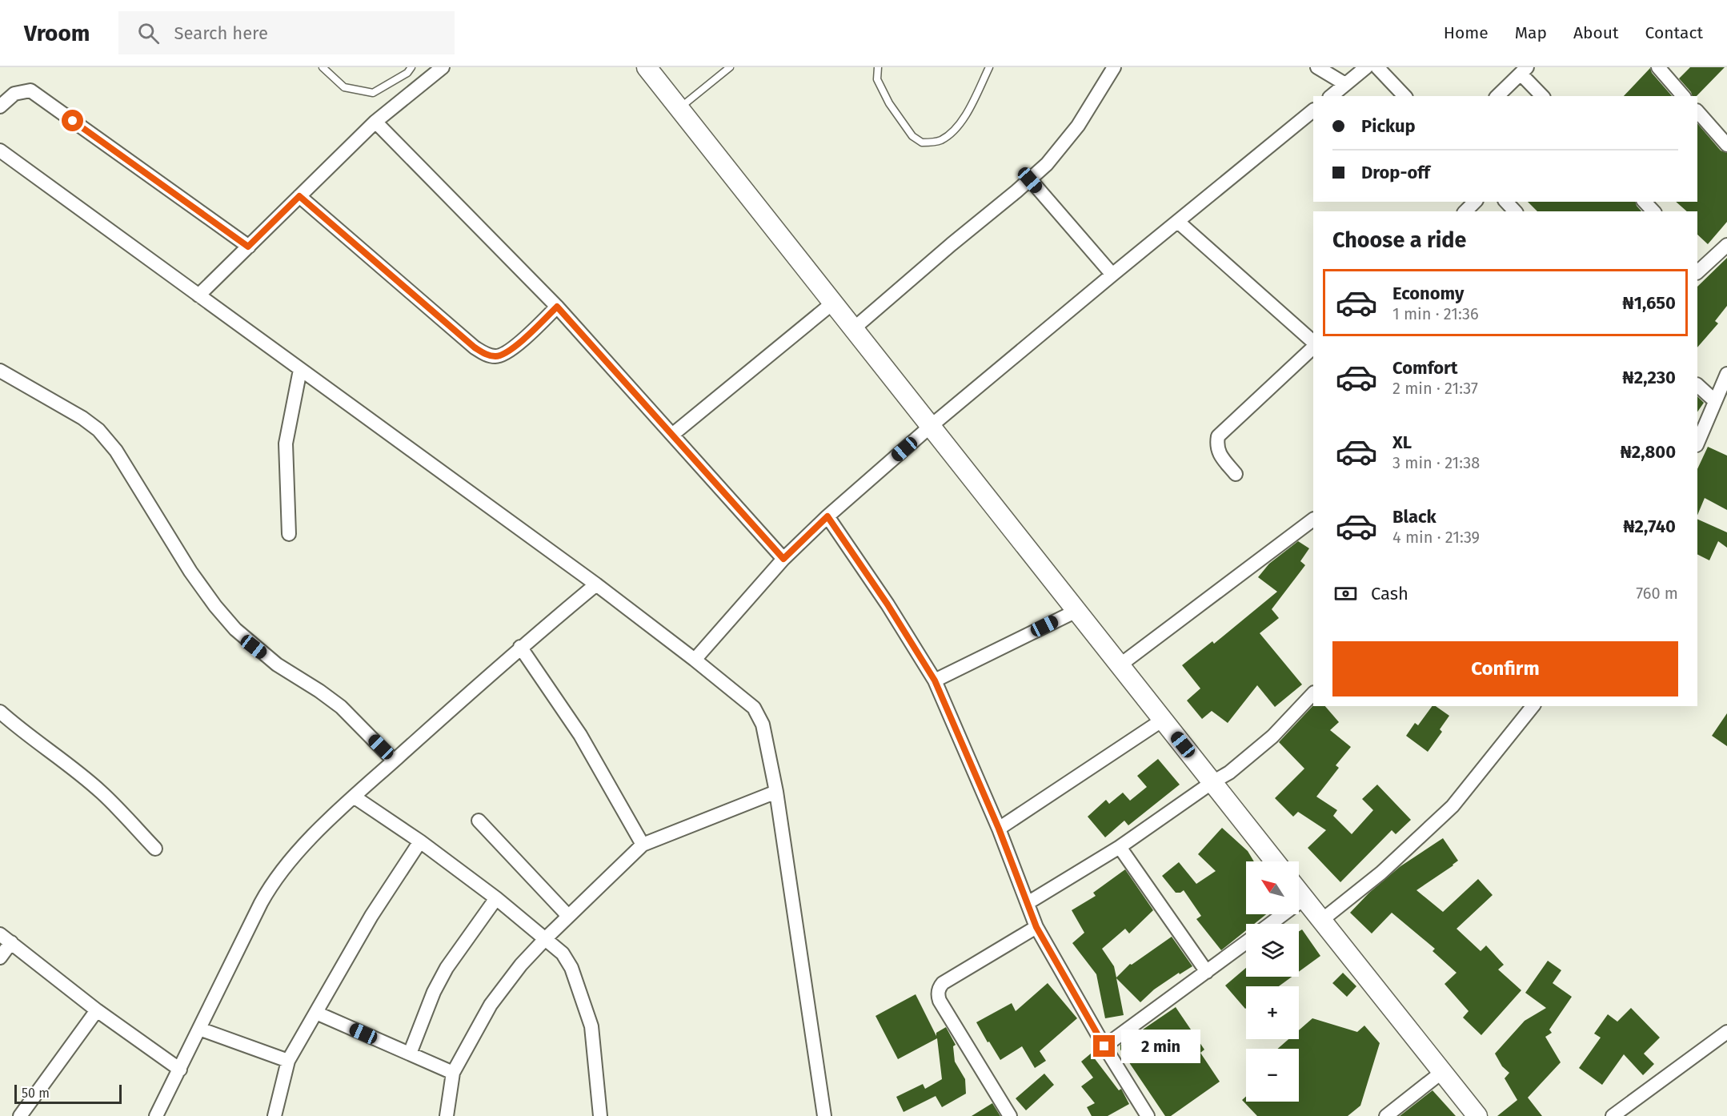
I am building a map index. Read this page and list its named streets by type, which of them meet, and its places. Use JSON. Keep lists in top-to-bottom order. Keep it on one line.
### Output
{"scale_bar":"50 m","north":"top left","page":{"header":"Vroom","search":"Search here","nav":["Home","Map","About","Contact"],"banner":["Pickup","Drop-off"],"heading":"Choose a ride","list":[{"name":"Economy","note":"1 min · 21:36","value":"₦1,650"},{"name":"Comfort","note":"2 min · 21:37","value":"₦2,230"},{"name":"XL","note":"3 min · 21:38","value":"₦2,800"},{"name":"Black","note":"4 min · 21:39","value":"₦2,740"}],"pay":["Cash","760 m"],"buttons":"Confirm","map_buttons":["+","−"],"bubble":"2 min","scale":"50 m"}}
